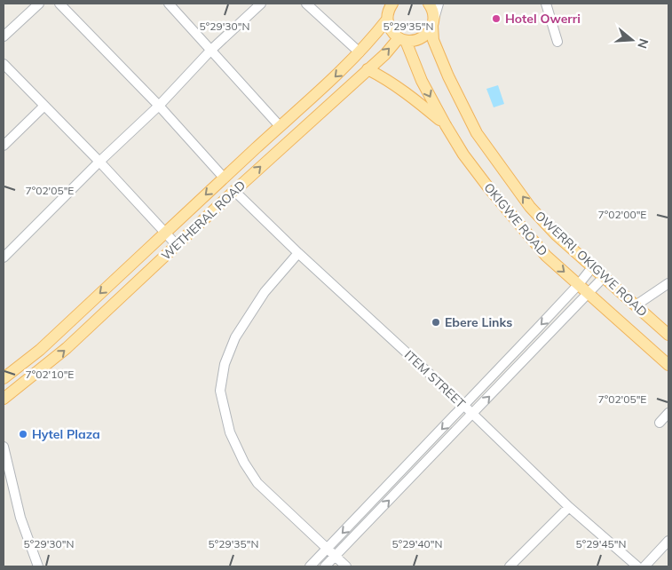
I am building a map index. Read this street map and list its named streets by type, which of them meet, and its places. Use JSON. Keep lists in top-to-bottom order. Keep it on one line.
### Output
{"streets":{"main road":["OKIGWE ROAD","WETHERAL ROAD","OWERRI, OKIGWE ROAD"],"street":["ITEM STREET"]},"crossings":[["OKIGWE ROAD","WETHERAL ROAD"],["WETHERAL ROAD","ITEM STREET"]],"places":["Hotel Owerri","Ebere Links","Hytel Plaza"],"north":"right","coordinates":["5°29'30\"N","5°29'35\"N","7°02'05\"E","7°02'00\"E","7°02'10\"E","5°29'40\"N","5°29'45\"N"]}
